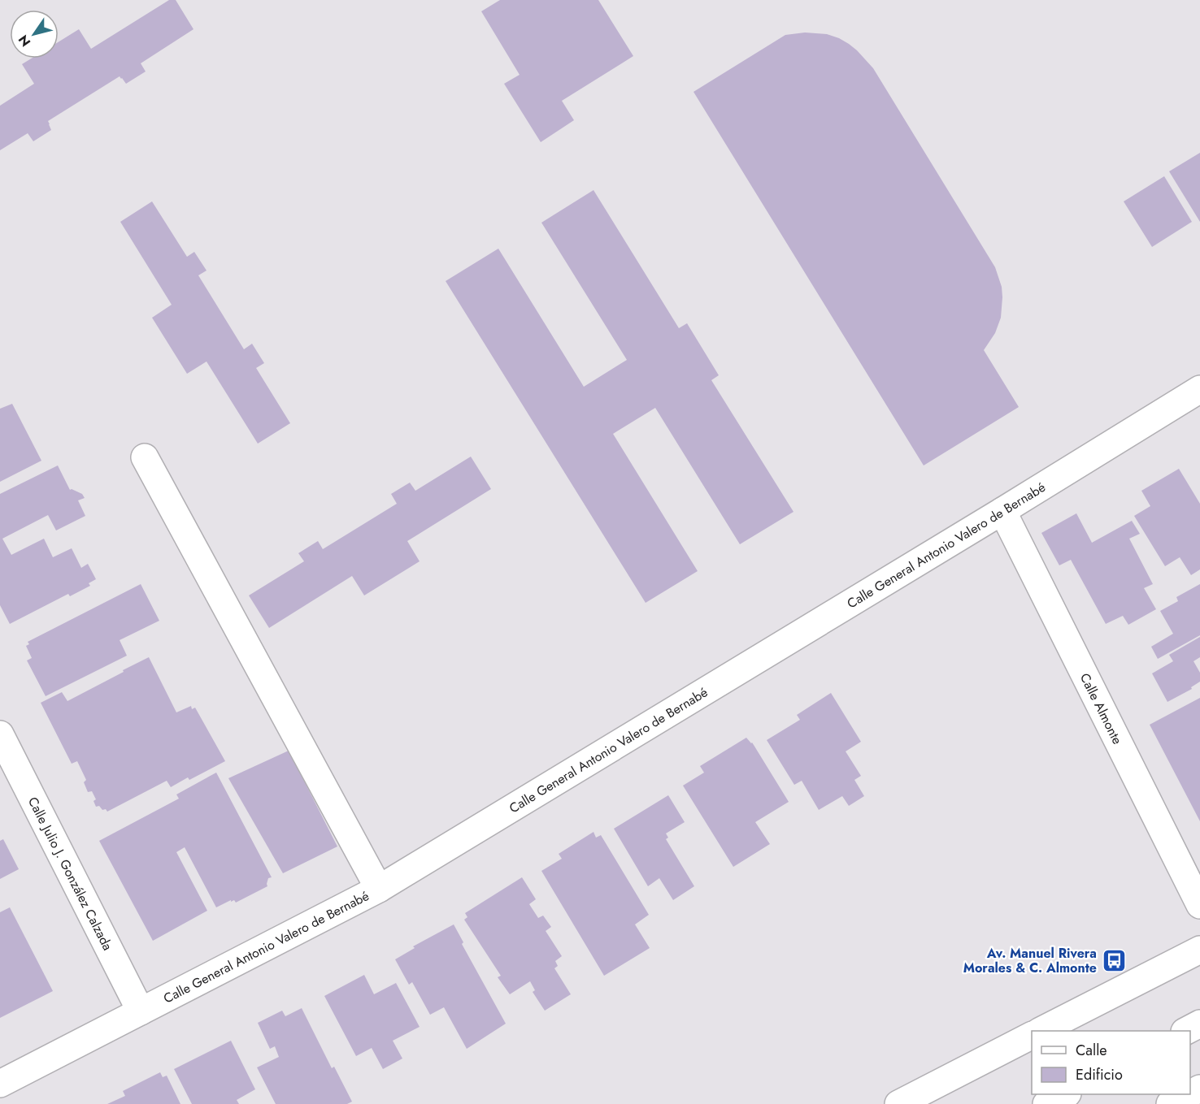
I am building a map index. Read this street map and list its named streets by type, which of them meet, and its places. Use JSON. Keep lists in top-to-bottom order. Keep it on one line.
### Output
{"streets":{"main road":["Calle General Antonio Valero de Bernabé","Calle Almonte","Calle Julio J. González Calzada"]},"crossings":[["Calle General Antonio Valero de Bernabé","Calle Almonte"],["Calle General Antonio Valero de Bernabé","Calle Julio J. González Calzada"]],"places":{"bus stop":["Av. Manuel Rivera Morales & C. Almonte"]},"legend":["Calle","Edificio"],"north":"bottom left"}
